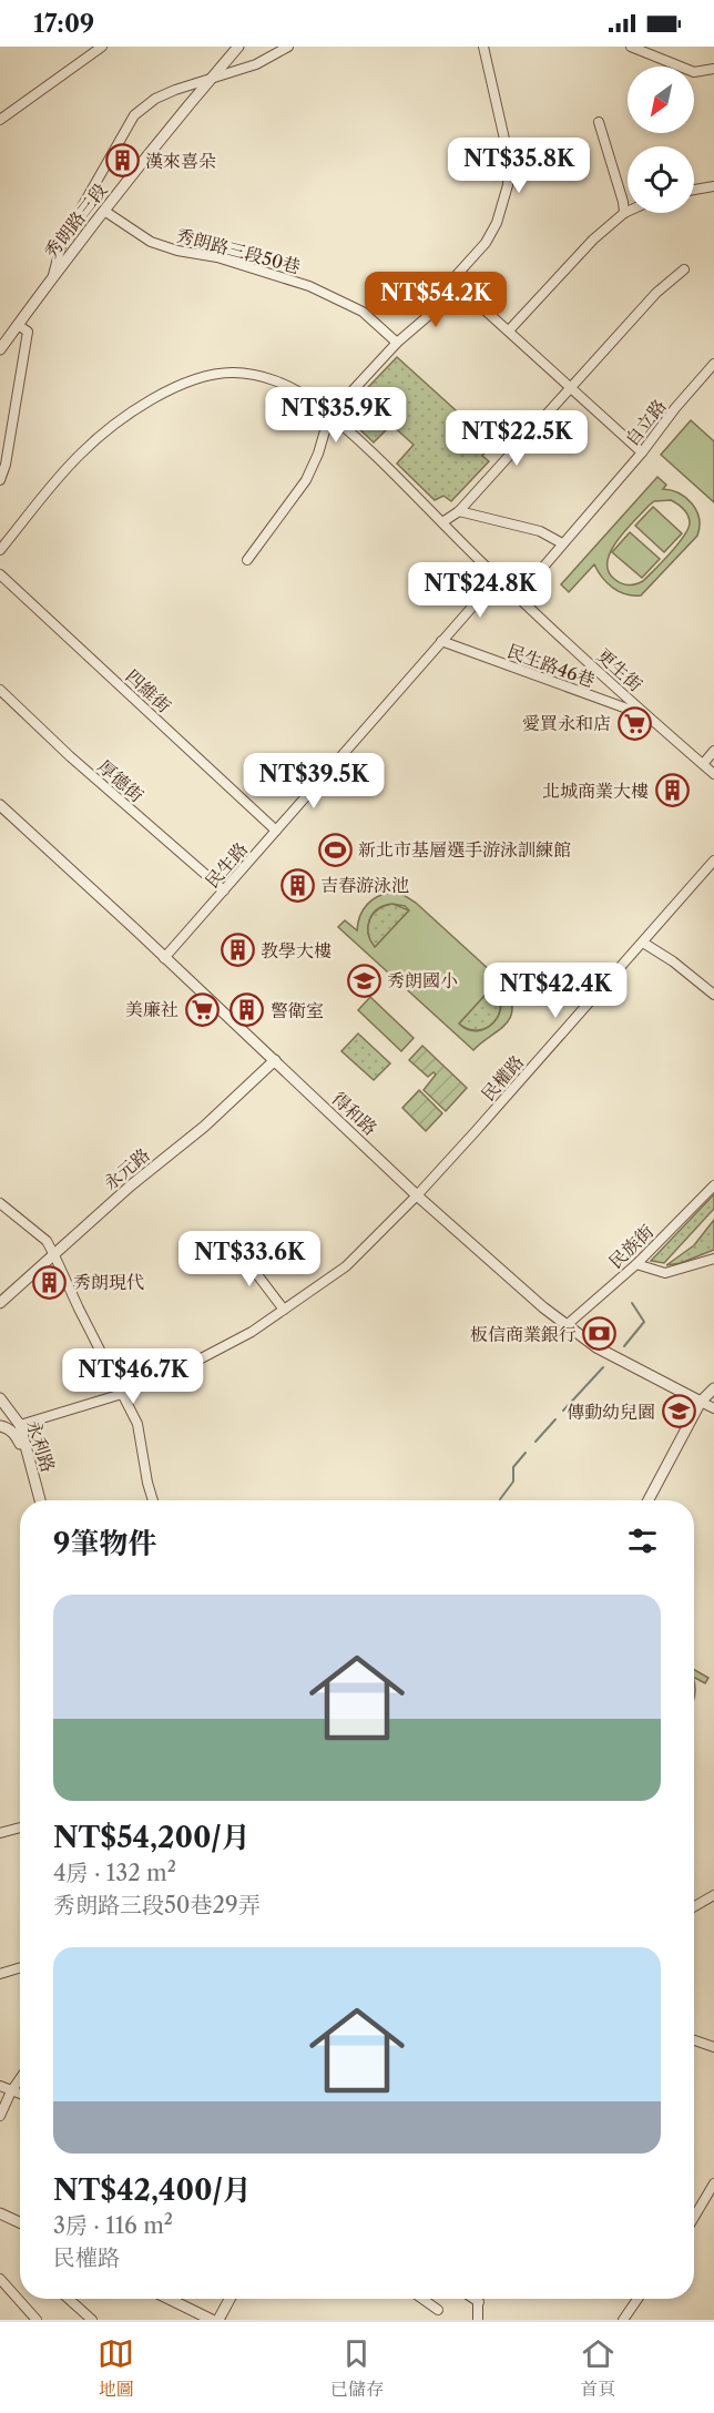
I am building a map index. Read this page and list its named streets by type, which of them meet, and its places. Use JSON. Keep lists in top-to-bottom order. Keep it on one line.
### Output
{"streets":{"street":["秀朗路三段","秀朗路三段50巷","自立路","民生路46巷","更生街","四維街","厚德街","民生路","民權路","得和路","永元路","民族街","永利路"]},"crossings":[["秀朗路三段","秀朗路三段50巷"],["自立路","更生街"],["民生路46巷","更生街"],["民生路46巷","民生路"],["四維街","民生路"],["厚德街","民生路"],["民生路","得和路"],["民權路","得和路"],["民權路","永利路"],["得和路","永元路"],["得和路","民族街"]],"places":{"building":["漢來喜朵","北城商業大樓","吉春游泳池","教學大樓","警衛室","秀朗現代"],"supermarket":["愛買永和店","美廉社"],"sports":["新北市基層選手游泳訓練館"],"school or university":["秀朗國小","傳動幼兒園"],"bank":["板信商業銀行"]},"north":"bottom left","page":{"status":"17:09","price":["NT$35.8K","NT$54.2K","NT$35.9K","NT$22.5K","NT$24.8K","NT$39.5K","NT$42.4K","NT$33.6K","NT$46.7K"],"heading":"9筆物件","list":[{"name":"NT$54,200/月","note":"4房 · 132 m² · 秀朗路三段50巷29弄"},{"name":"NT$42,400/月","note":"3房 · 116 m² · 民權路"}],"tabs":["地圖","已儲存","首頁"]}}
